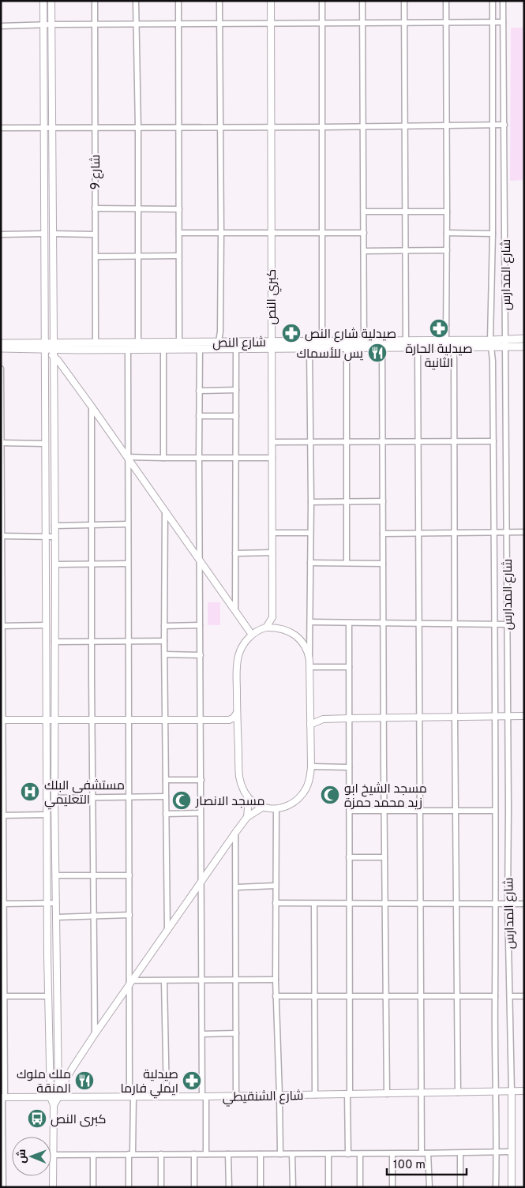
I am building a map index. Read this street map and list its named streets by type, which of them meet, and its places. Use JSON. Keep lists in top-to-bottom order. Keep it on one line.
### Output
{"streets":{"main road":["شارع النص"],"street":["شارع 9","شارع المدارس","كبري النص","شارع الشنقيطي"]},"crossings":[["شارع 9","شارع النص"],["شارع المدارس","شارع النص"],["شارع المدارس","شارع الشنقيطي"],["كبري النص","شارع النص"]],"places":{"pharmacy":["صيدلية الحارة الثانية","صيدلية شارع النص","صيدلية ايملي فارما"],"restaurant":["يس للأسماك","ملك ملوك المنقة"],"hospital":["مستشفى البلك التعليمي"],"mosque":["مسجد الشيخ ابو زيد محمد حمزة","مسجد الانصار"],"bus stop":["كبرى النص"]},"scale_bar":"100 m","north":"left"}
